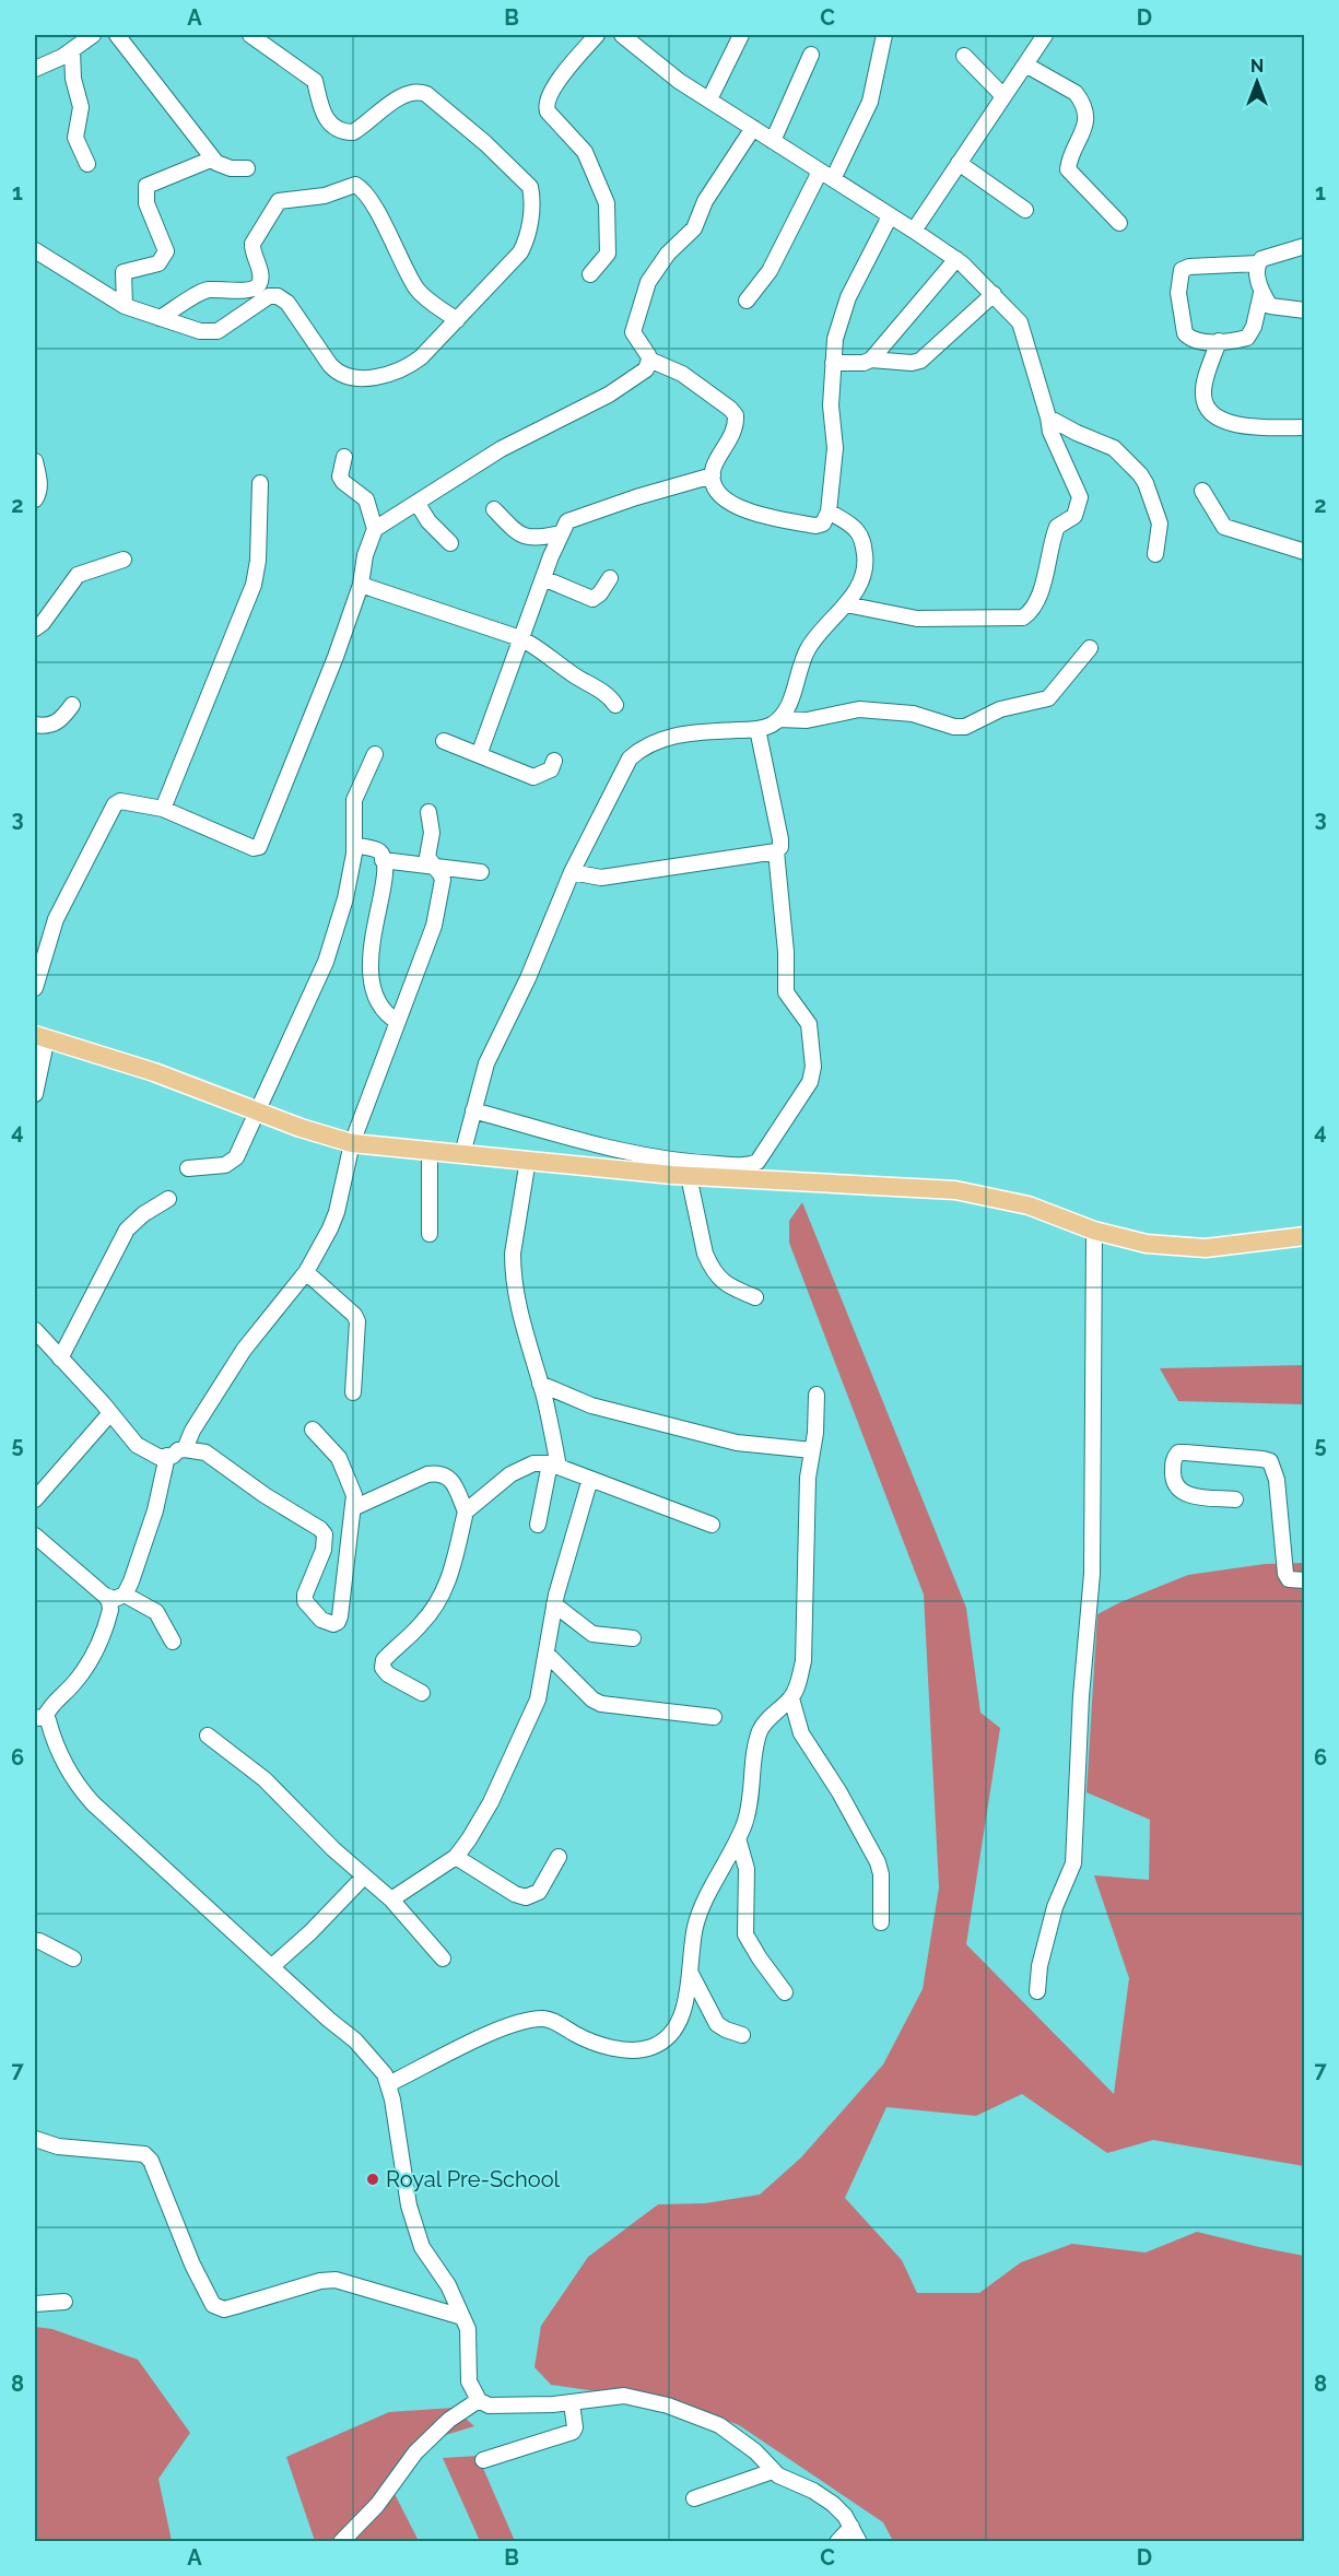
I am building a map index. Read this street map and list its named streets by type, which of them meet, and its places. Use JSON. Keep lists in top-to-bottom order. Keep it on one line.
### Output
{"places":["Royal Pre-School"],"north":"top","grid":{"columns":["A","B","C","D"],"rows":["1","2","3","4","5","6","7","8"]}}
